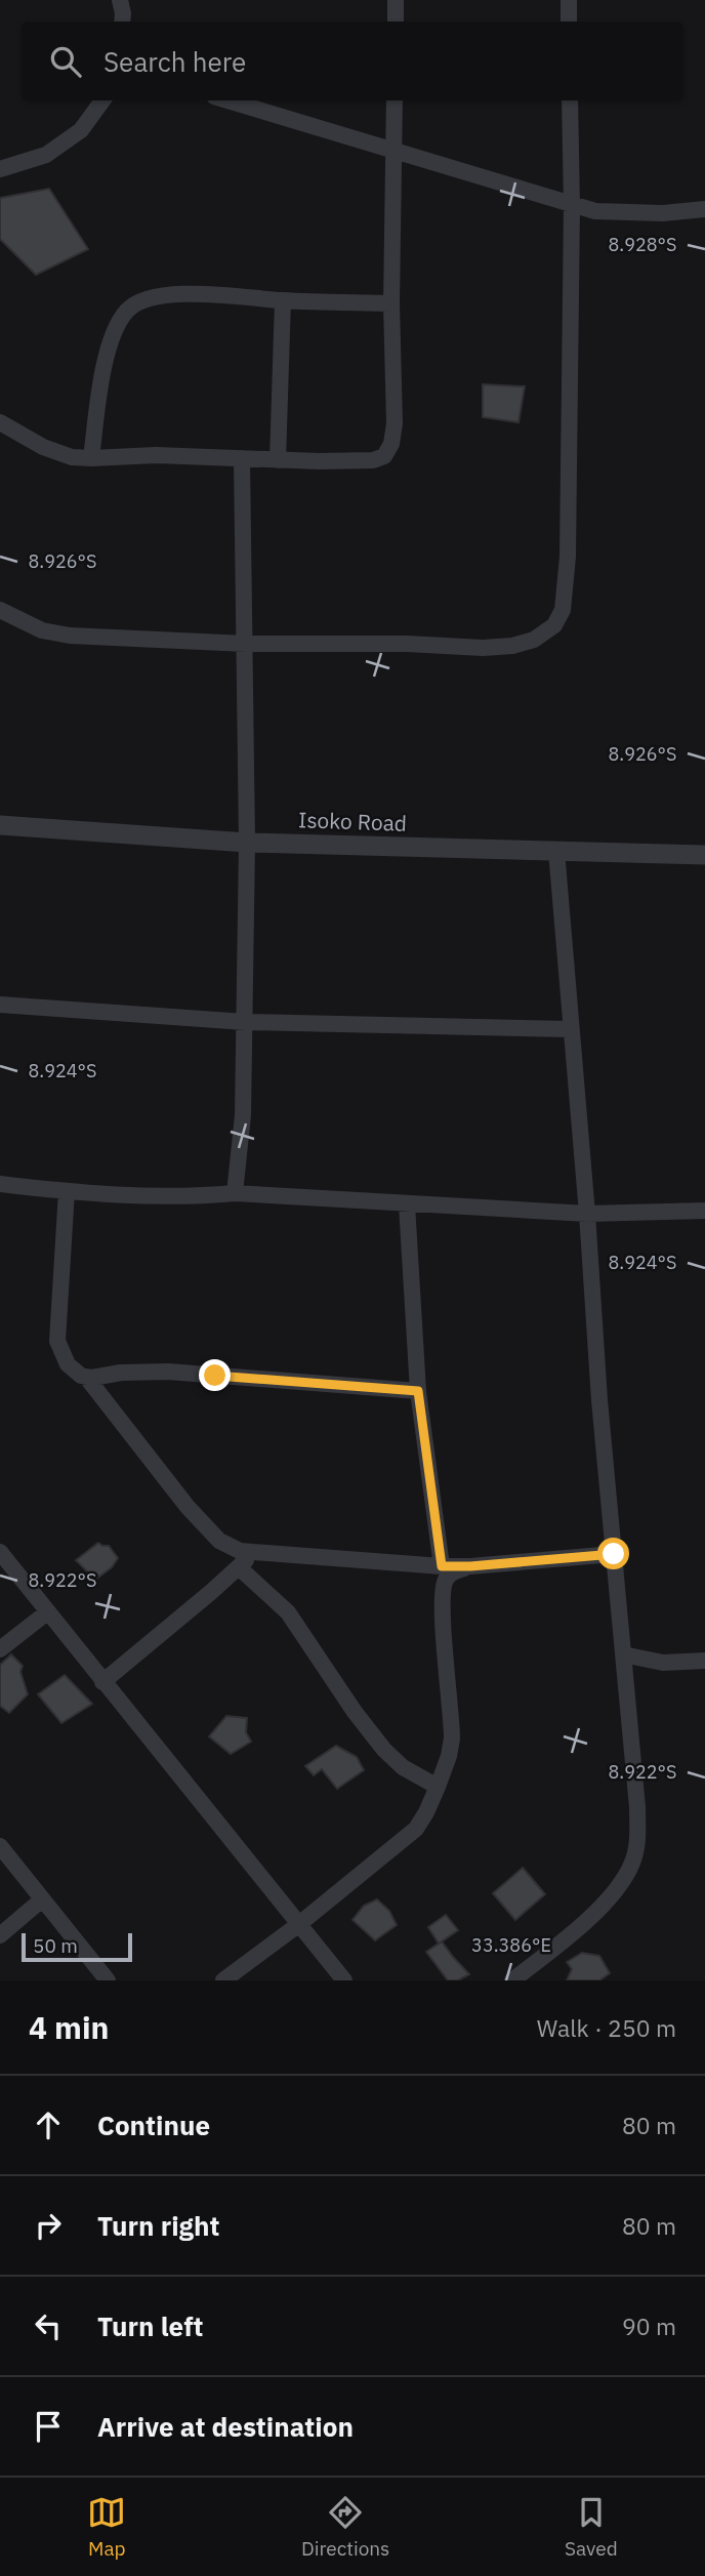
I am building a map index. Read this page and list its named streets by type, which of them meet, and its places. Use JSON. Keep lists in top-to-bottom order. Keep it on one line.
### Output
{"streets":{"street":["Isoko Road"]},"scale_bar":"50 m","page":{"search":"Search here","scale":"50 m","heading":["4 min","Walk · 250 m"],"list":[["Continue","80 m"],["Turn right","80 m"],["Turn left","90 m"],"Arrive at destination"],"nav":["Map","Directions","Saved"]},"coordinates":["8.928°S","8.926°S","8.924°S","8.922°S","33.386°E"]}
